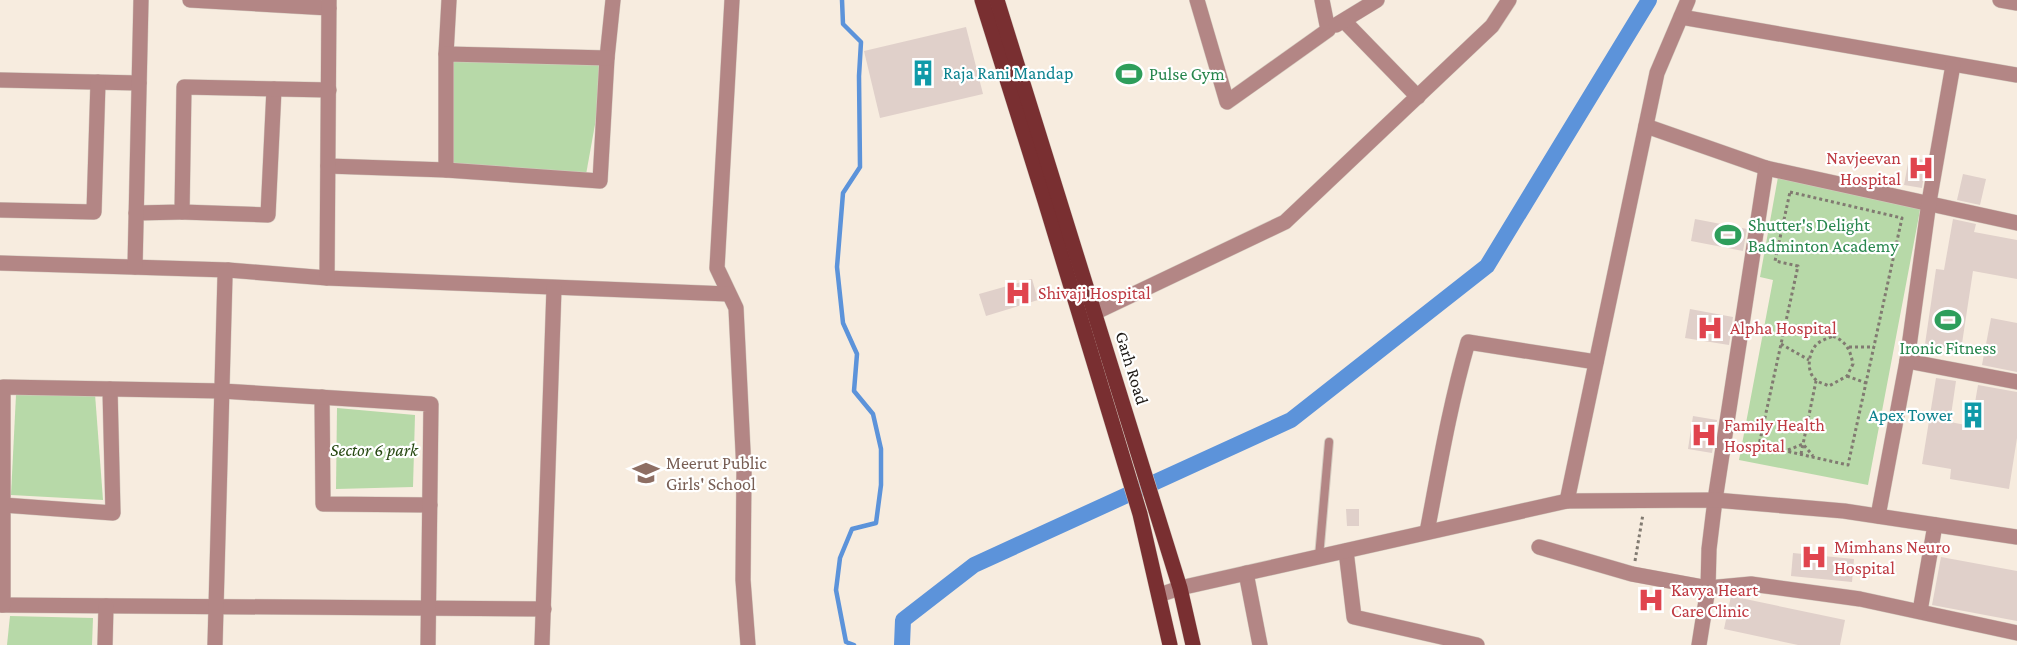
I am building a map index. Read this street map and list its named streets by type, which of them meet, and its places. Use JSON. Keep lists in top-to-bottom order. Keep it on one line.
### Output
{"streets":{"main road":["Garh Road"]},"parks":["Sector 6 park"],"places":{"building":["Raja Rani Mandap","Apex Tower"],"sports":["Pulse Gym","Shutter's Delight Badminton Academy","Ironic Fitness"],"hospital":["Navjeevan Hospital","Shivaji Hospital","Alpha Hospital","Family Health Hospital","Mimhans Neuro Hospital","Kavya Heart Care Clinic"],"school or university":["Meerut Public Girls' School"]}}
